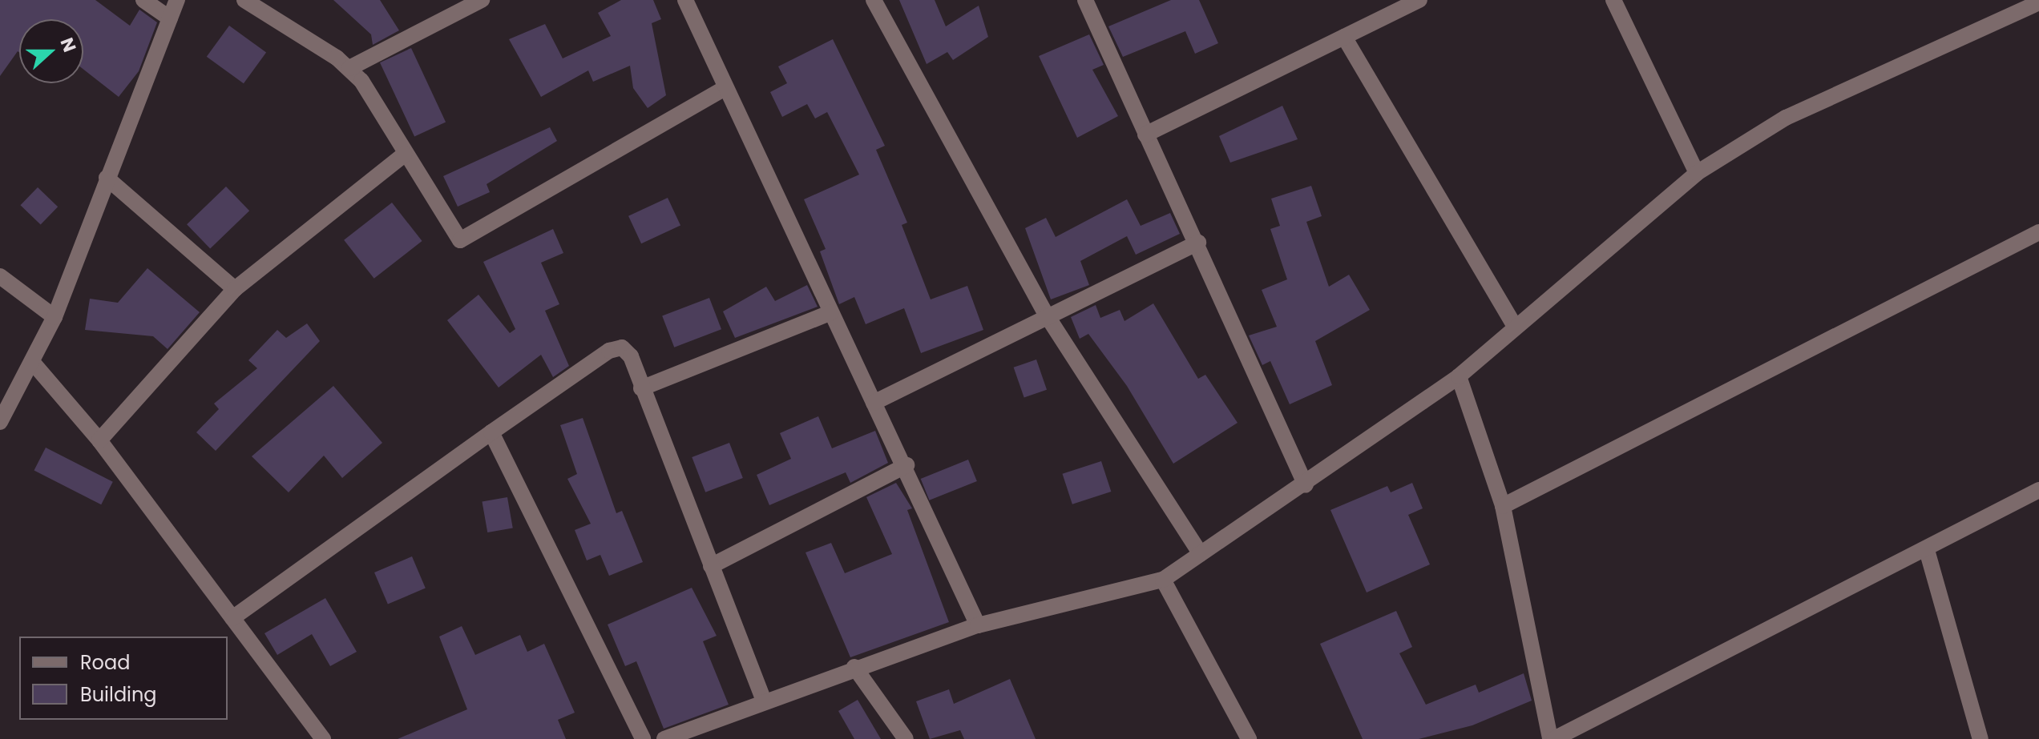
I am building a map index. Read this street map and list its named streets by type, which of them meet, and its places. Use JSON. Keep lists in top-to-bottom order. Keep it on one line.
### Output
{"legend":["Road","Building"],"north":"right"}
